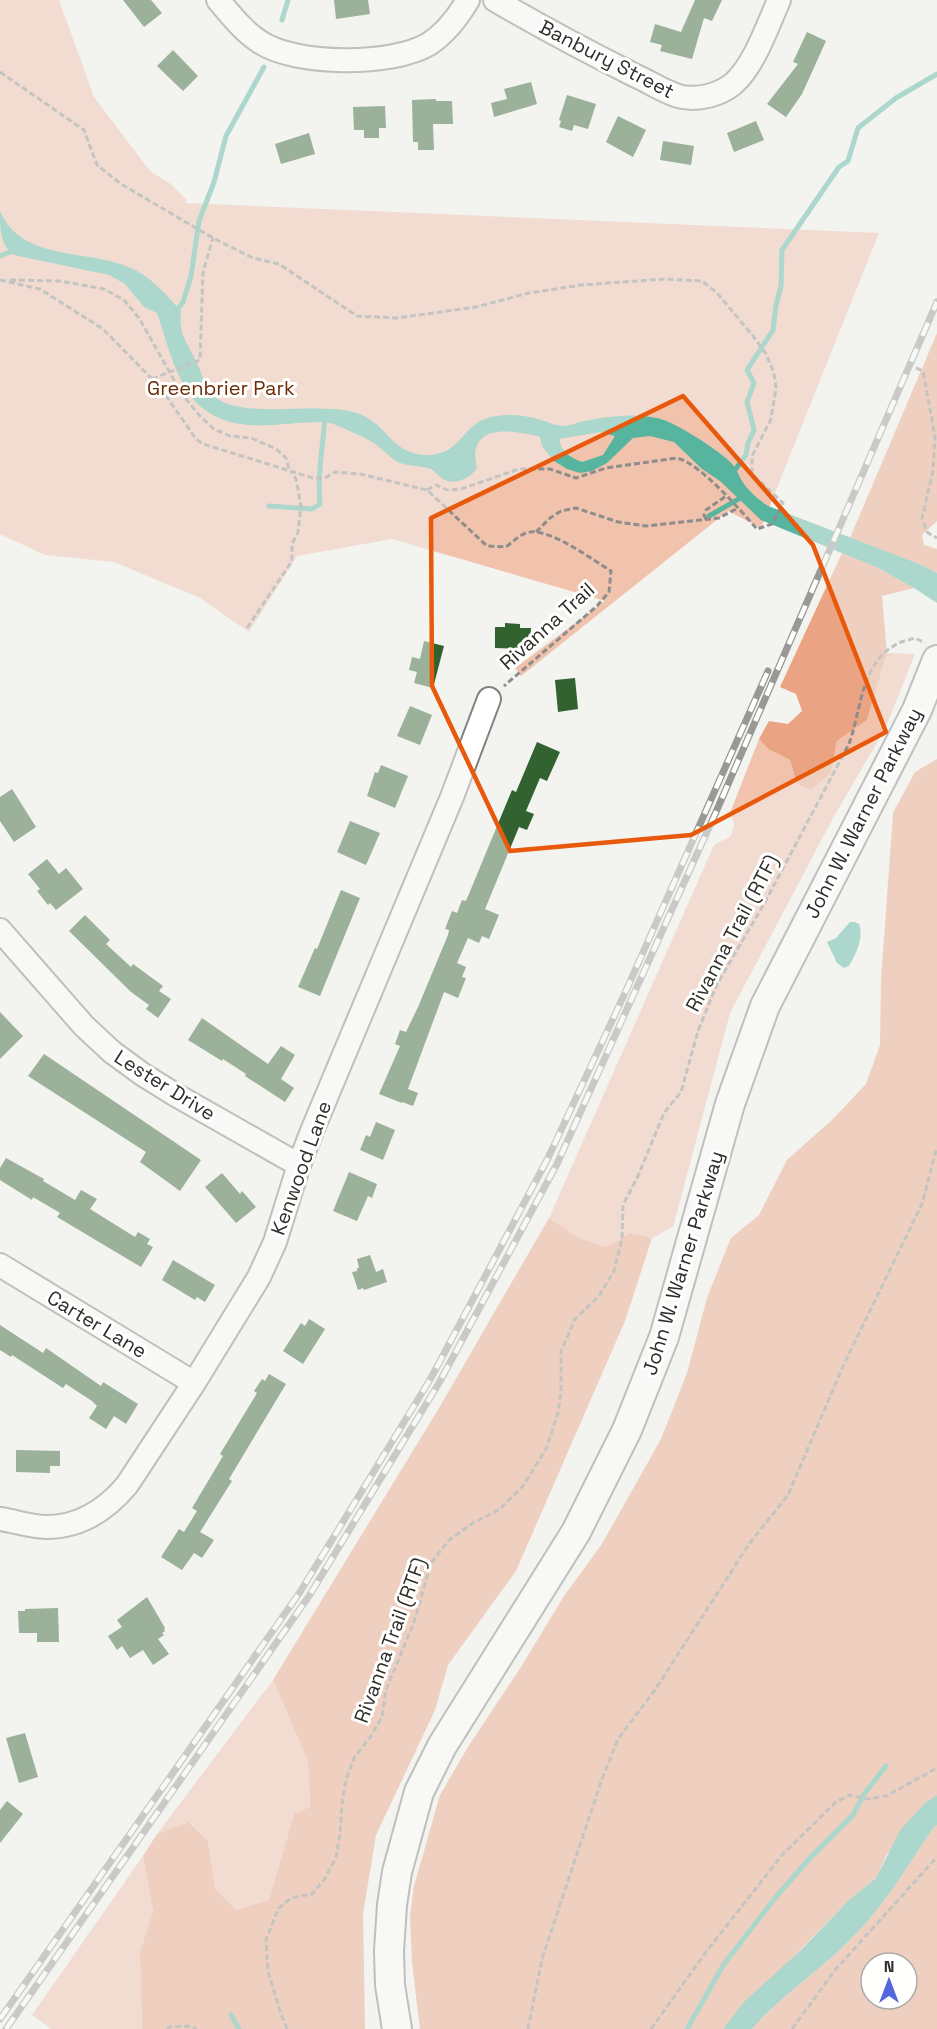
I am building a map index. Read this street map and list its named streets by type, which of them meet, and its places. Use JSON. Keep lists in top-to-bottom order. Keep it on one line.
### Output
{"streets":{"main road":["John W. Warner Parkway"],"street":["Banbury Street","Lester Drive","Kenwood Lane","Carter Lane"],"path":["Rivanna Trail","Rivanna Trail (RTF)"]},"crossings":[["Rivanna Trail","Kenwood Lane"],["John W. Warner Parkway","Rivanna Trail (RTF)"],["Lester Drive","Kenwood Lane"],["Kenwood Lane","Carter Lane"]],"parks":["Greenbrier Park"],"north":"top"}
